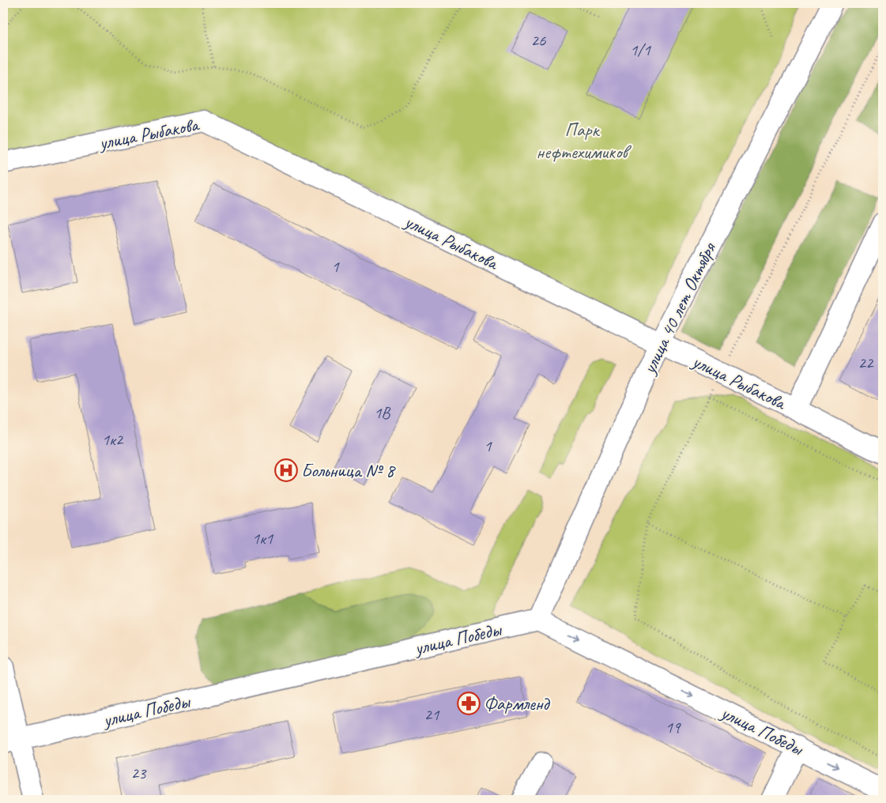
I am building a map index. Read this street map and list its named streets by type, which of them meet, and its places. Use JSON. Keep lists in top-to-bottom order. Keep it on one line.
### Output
{"streets":{"street":["улица Рыбакова","улица 40 лет Октября","улица Победы"]},"crossings":[["улица Рыбакова","улица 40 лет Октября"],["улица 40 лет Октября","улица Победы"]],"one_way":["улица Победы"],"parks":["Парк нефтехимиков"],"places":{"hospital":["Больница № 8"],"pharmacy":["Фармленд"]},"house_numbers":["26","1/1","1","22","1В","1к2","1","1к1","21","19","23"]}
